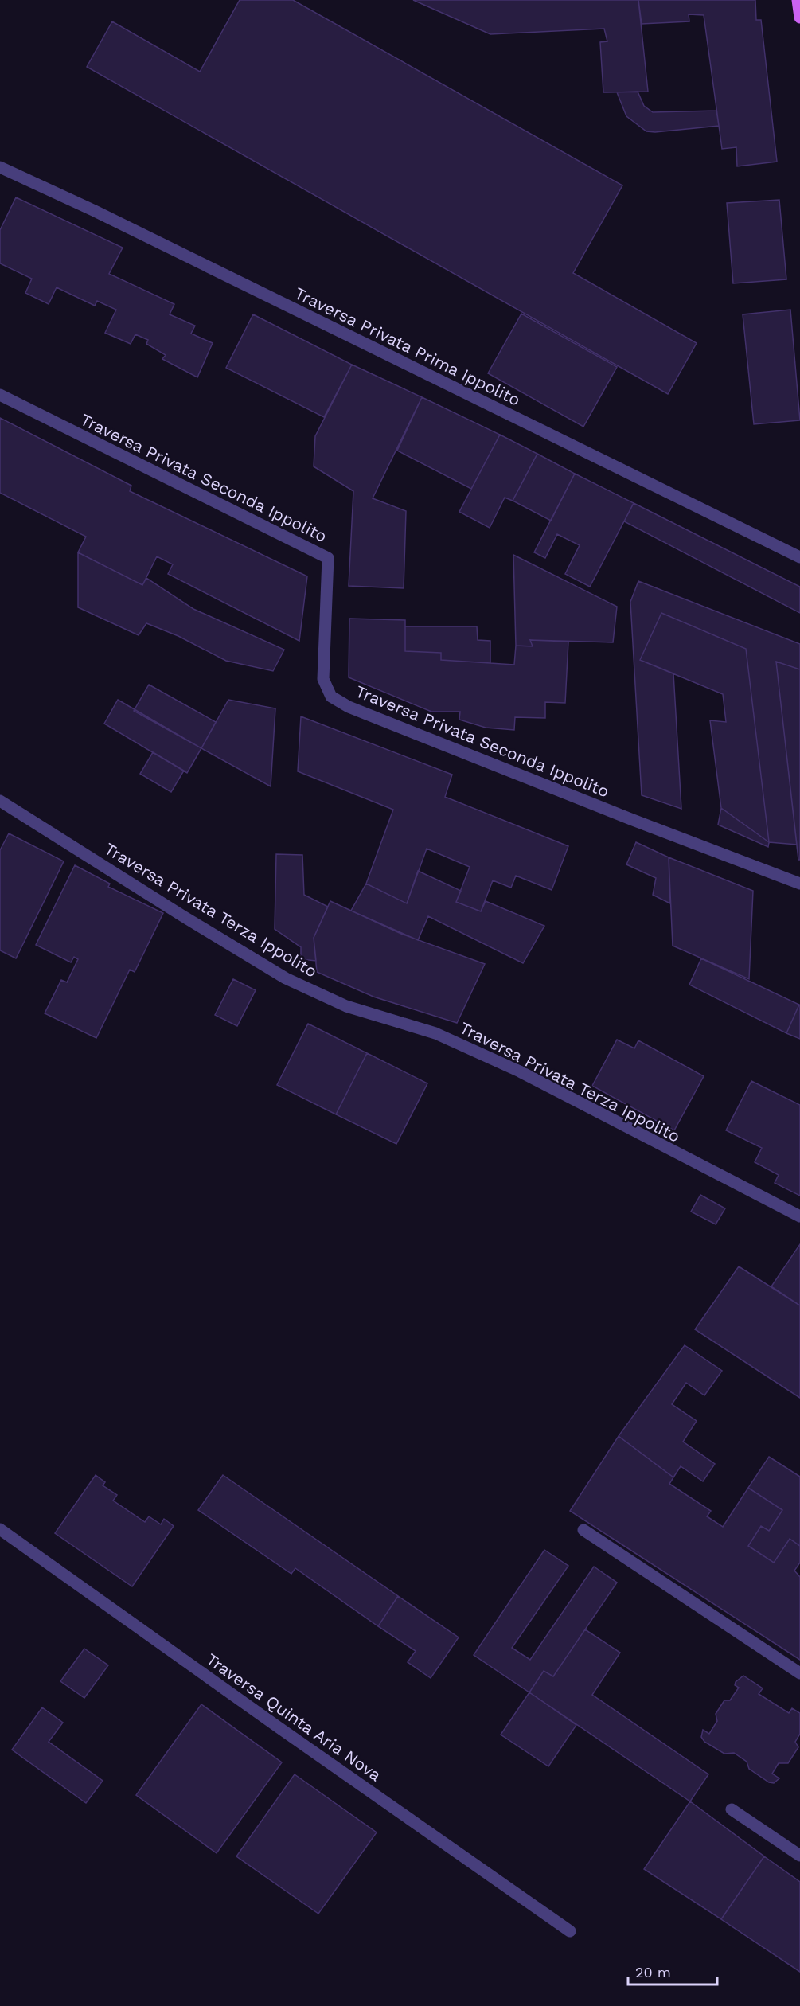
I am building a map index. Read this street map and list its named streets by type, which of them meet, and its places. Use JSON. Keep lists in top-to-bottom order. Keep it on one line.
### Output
{"streets":{"street":["Traversa Privata Prima Ippolito","Traversa Privata Seconda Ippolito","Traversa Privata Terza Ippolito","Traversa Quinta Aria Nova"]},"scale_bar":"20 m"}
